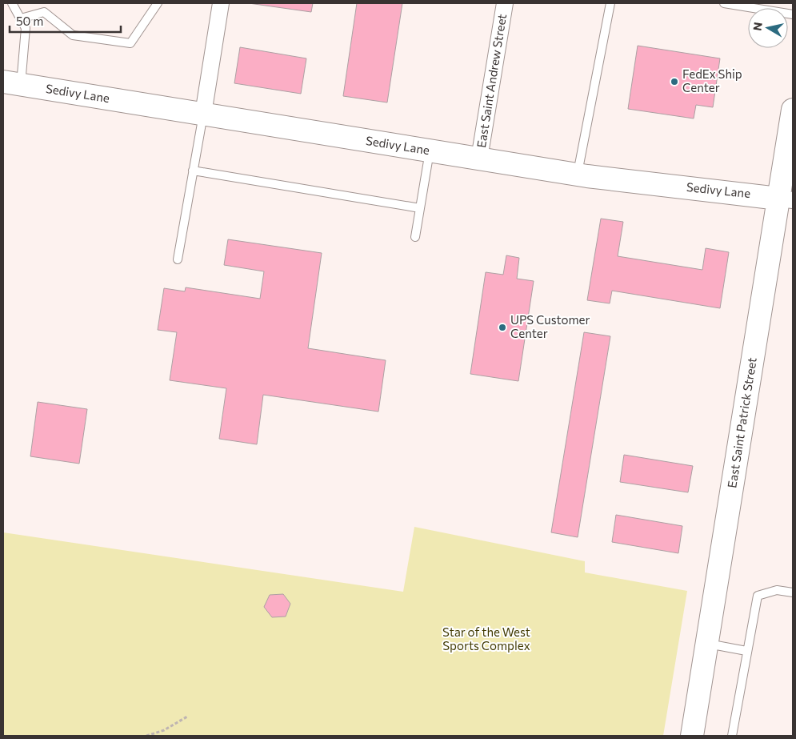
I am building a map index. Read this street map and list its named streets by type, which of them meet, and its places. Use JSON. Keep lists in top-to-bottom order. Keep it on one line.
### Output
{"streets":{"street":["East Saint Andrew Street","Sedivy Lane","East Saint Patrick Street"]},"crossings":[["East Saint Andrew Street","Sedivy Lane"],["Sedivy Lane","East Saint Patrick Street"]],"parks":["Star of the West Sports Complex"],"places":["FedEx Ship Center","UPS Customer Center"],"scale_bar":"50 m","north":"left"}
